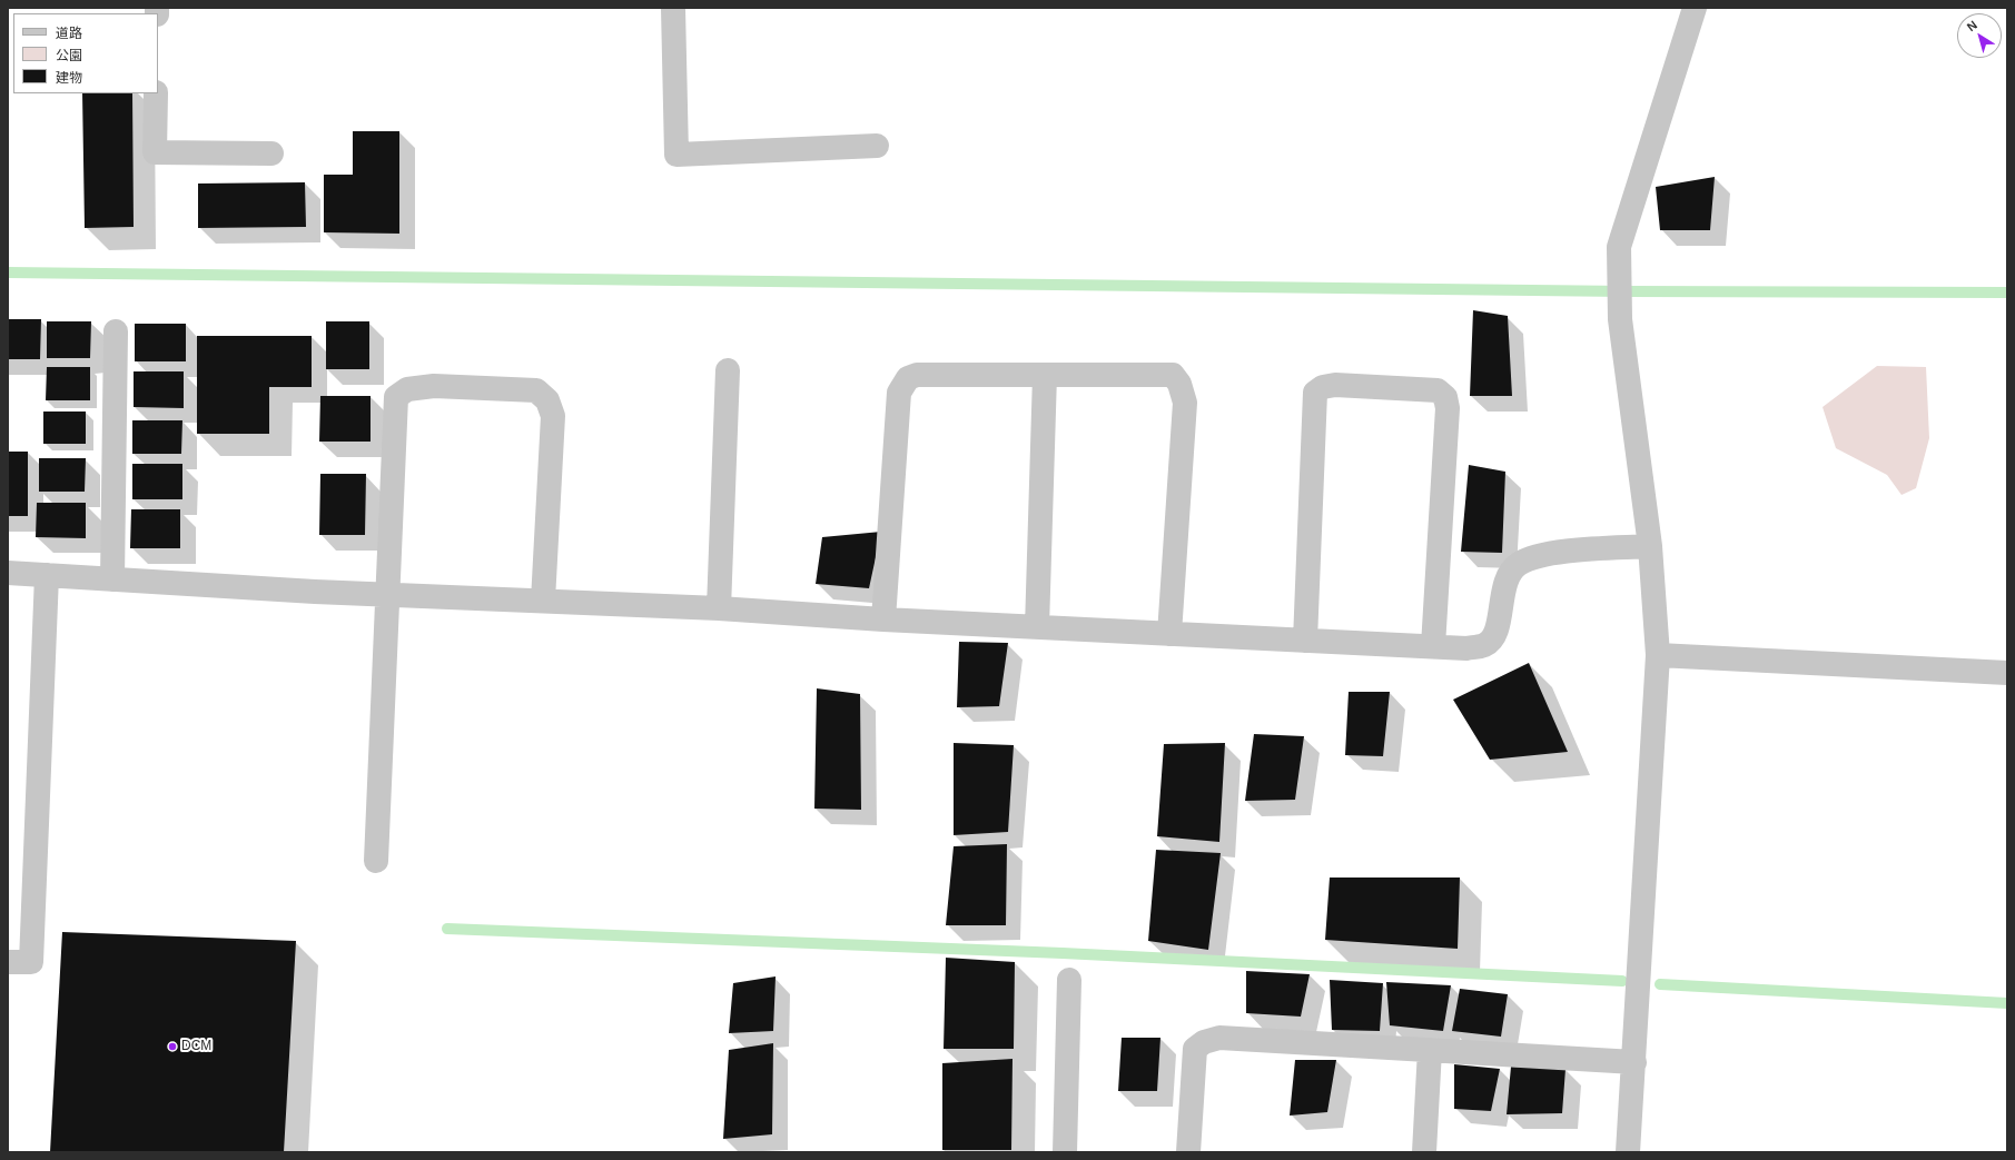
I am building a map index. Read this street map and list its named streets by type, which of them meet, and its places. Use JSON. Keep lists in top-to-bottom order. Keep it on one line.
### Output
{"places":["DCM"],"legend":["道路","公園","建物"],"north":"top left"}
